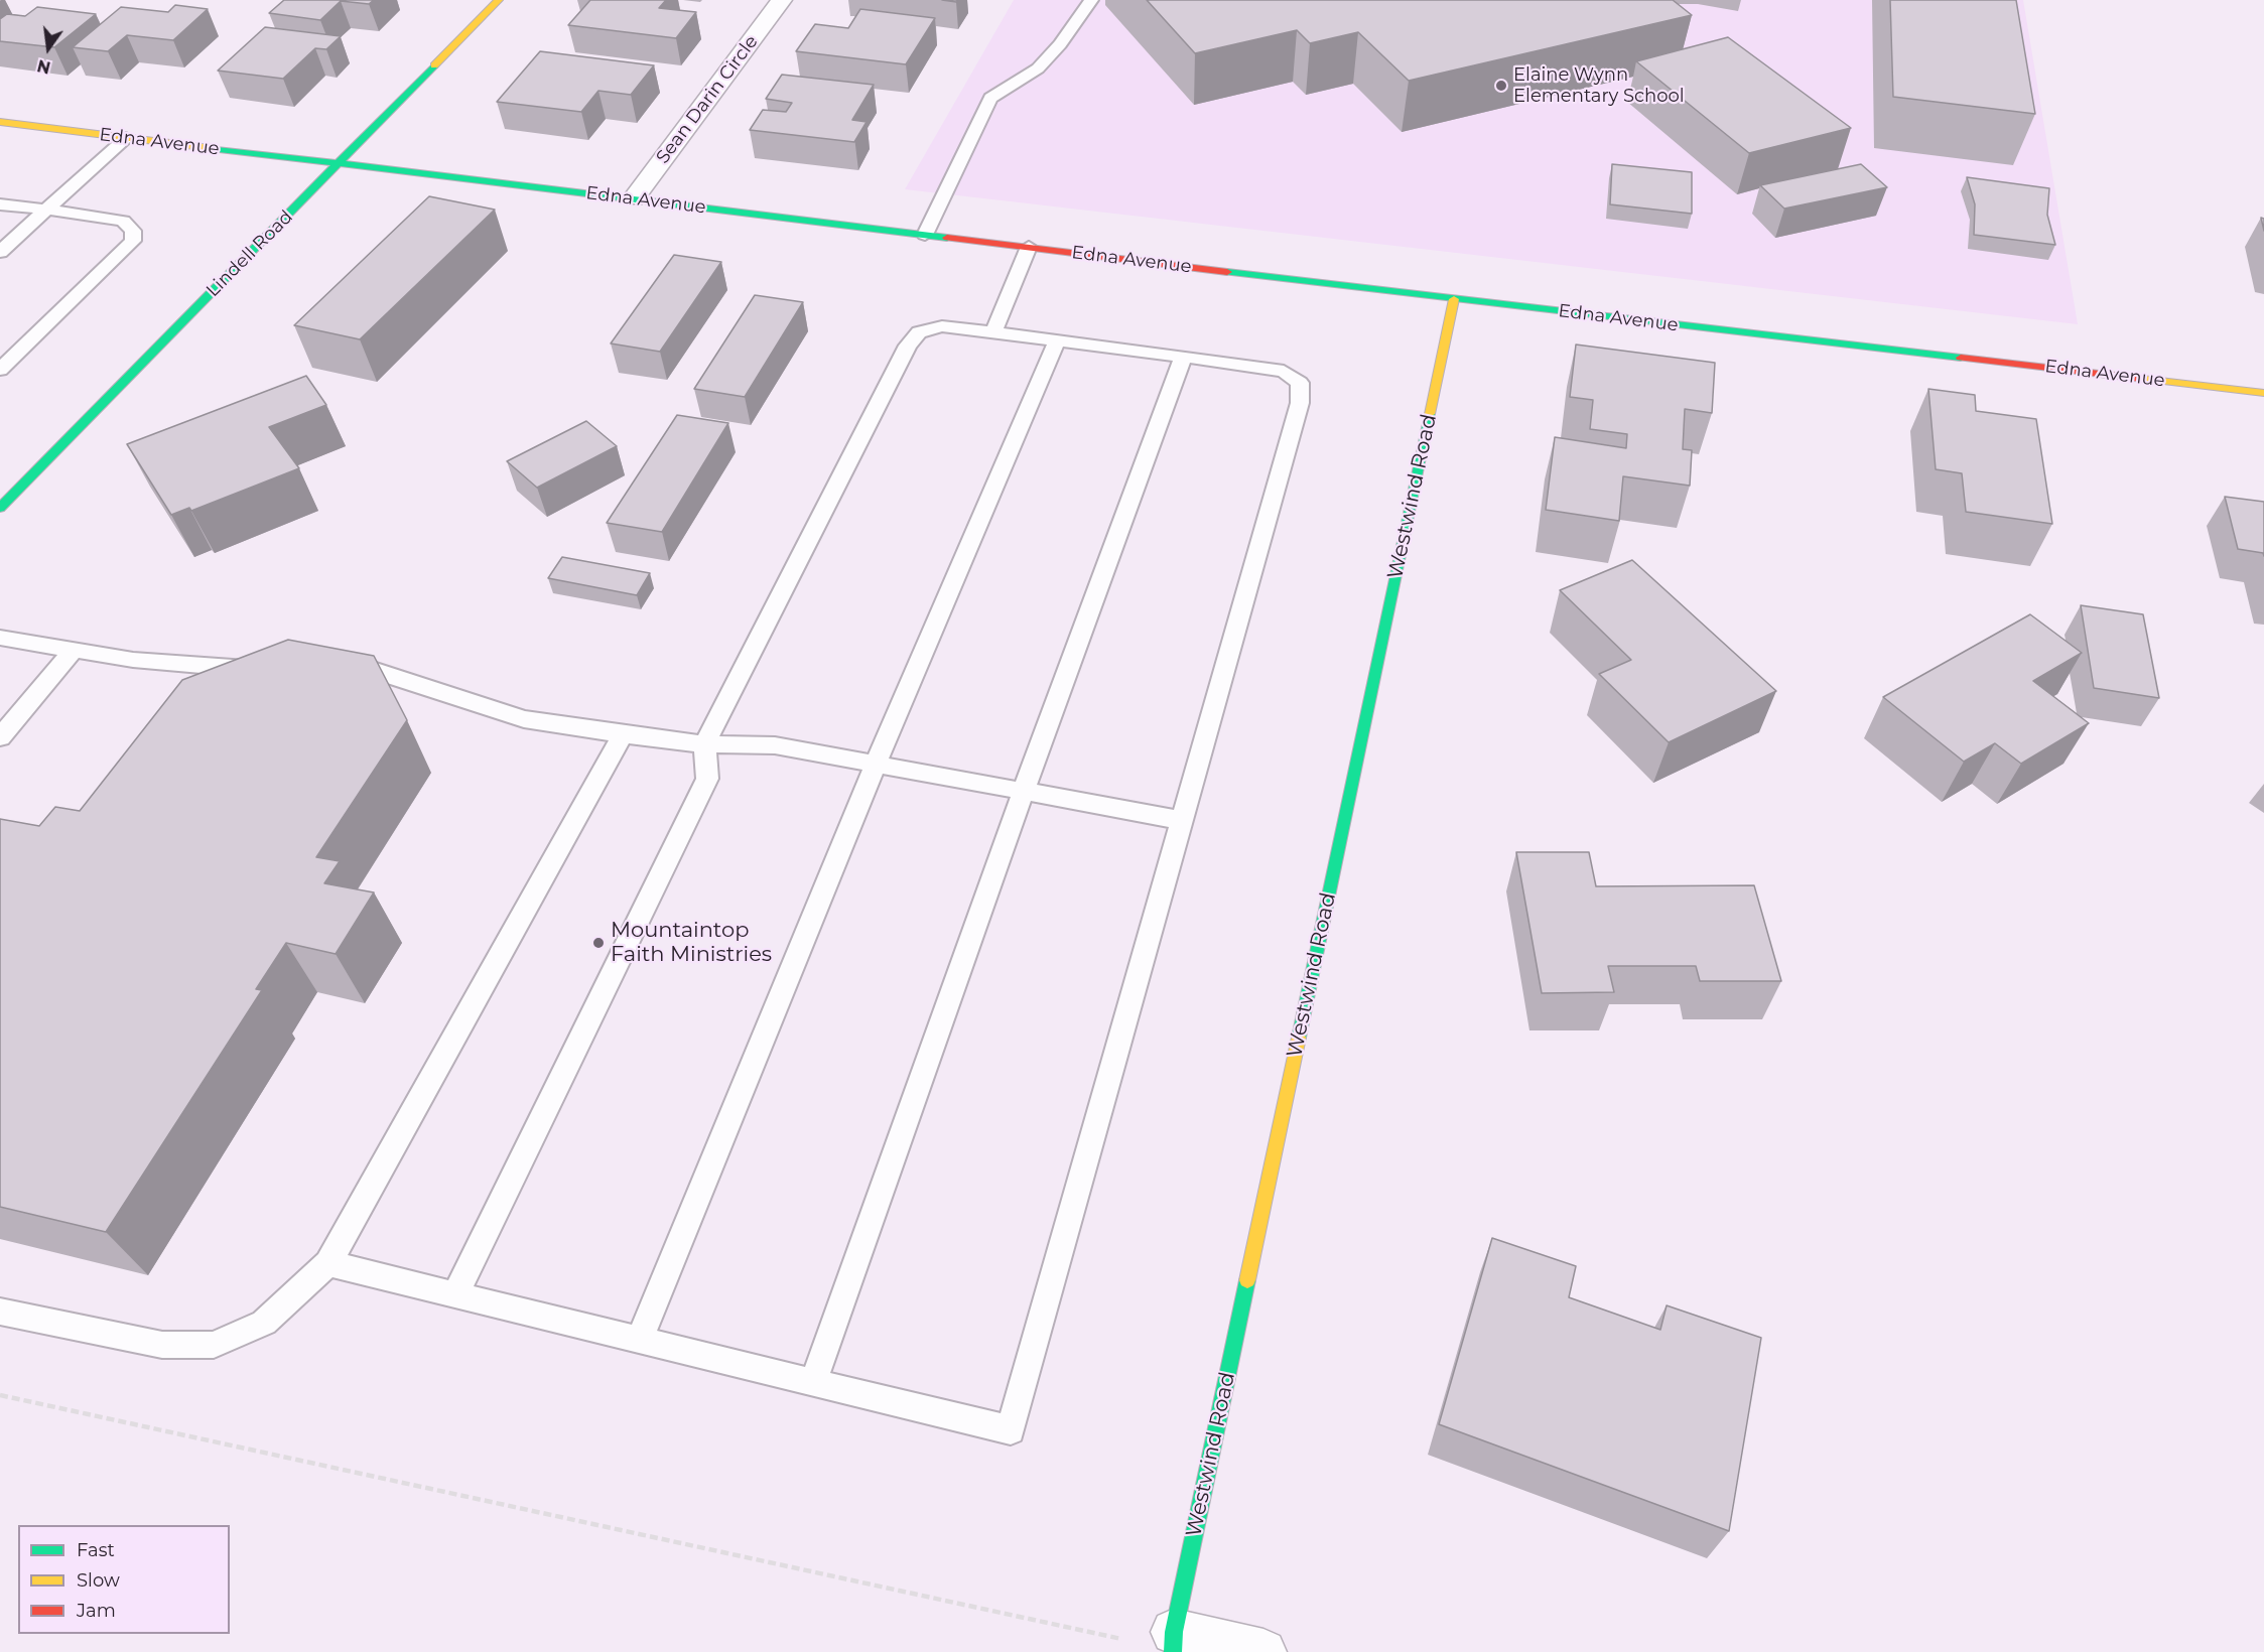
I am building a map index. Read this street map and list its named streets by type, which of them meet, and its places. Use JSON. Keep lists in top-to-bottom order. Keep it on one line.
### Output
{"streets":{"street":["Sean Darin Circle","Edna Avenue","Lindell Road","Westwind Road"]},"crossings":[["Sean Darin Circle","Edna Avenue"],["Edna Avenue","Lindell Road"],["Edna Avenue","Westwind Road"]],"places":["Elaine Wynn Elementary School","Mountaintop Faith Ministries"],"legend":["Fast","Slow","Jam"],"north":"bottom"}
